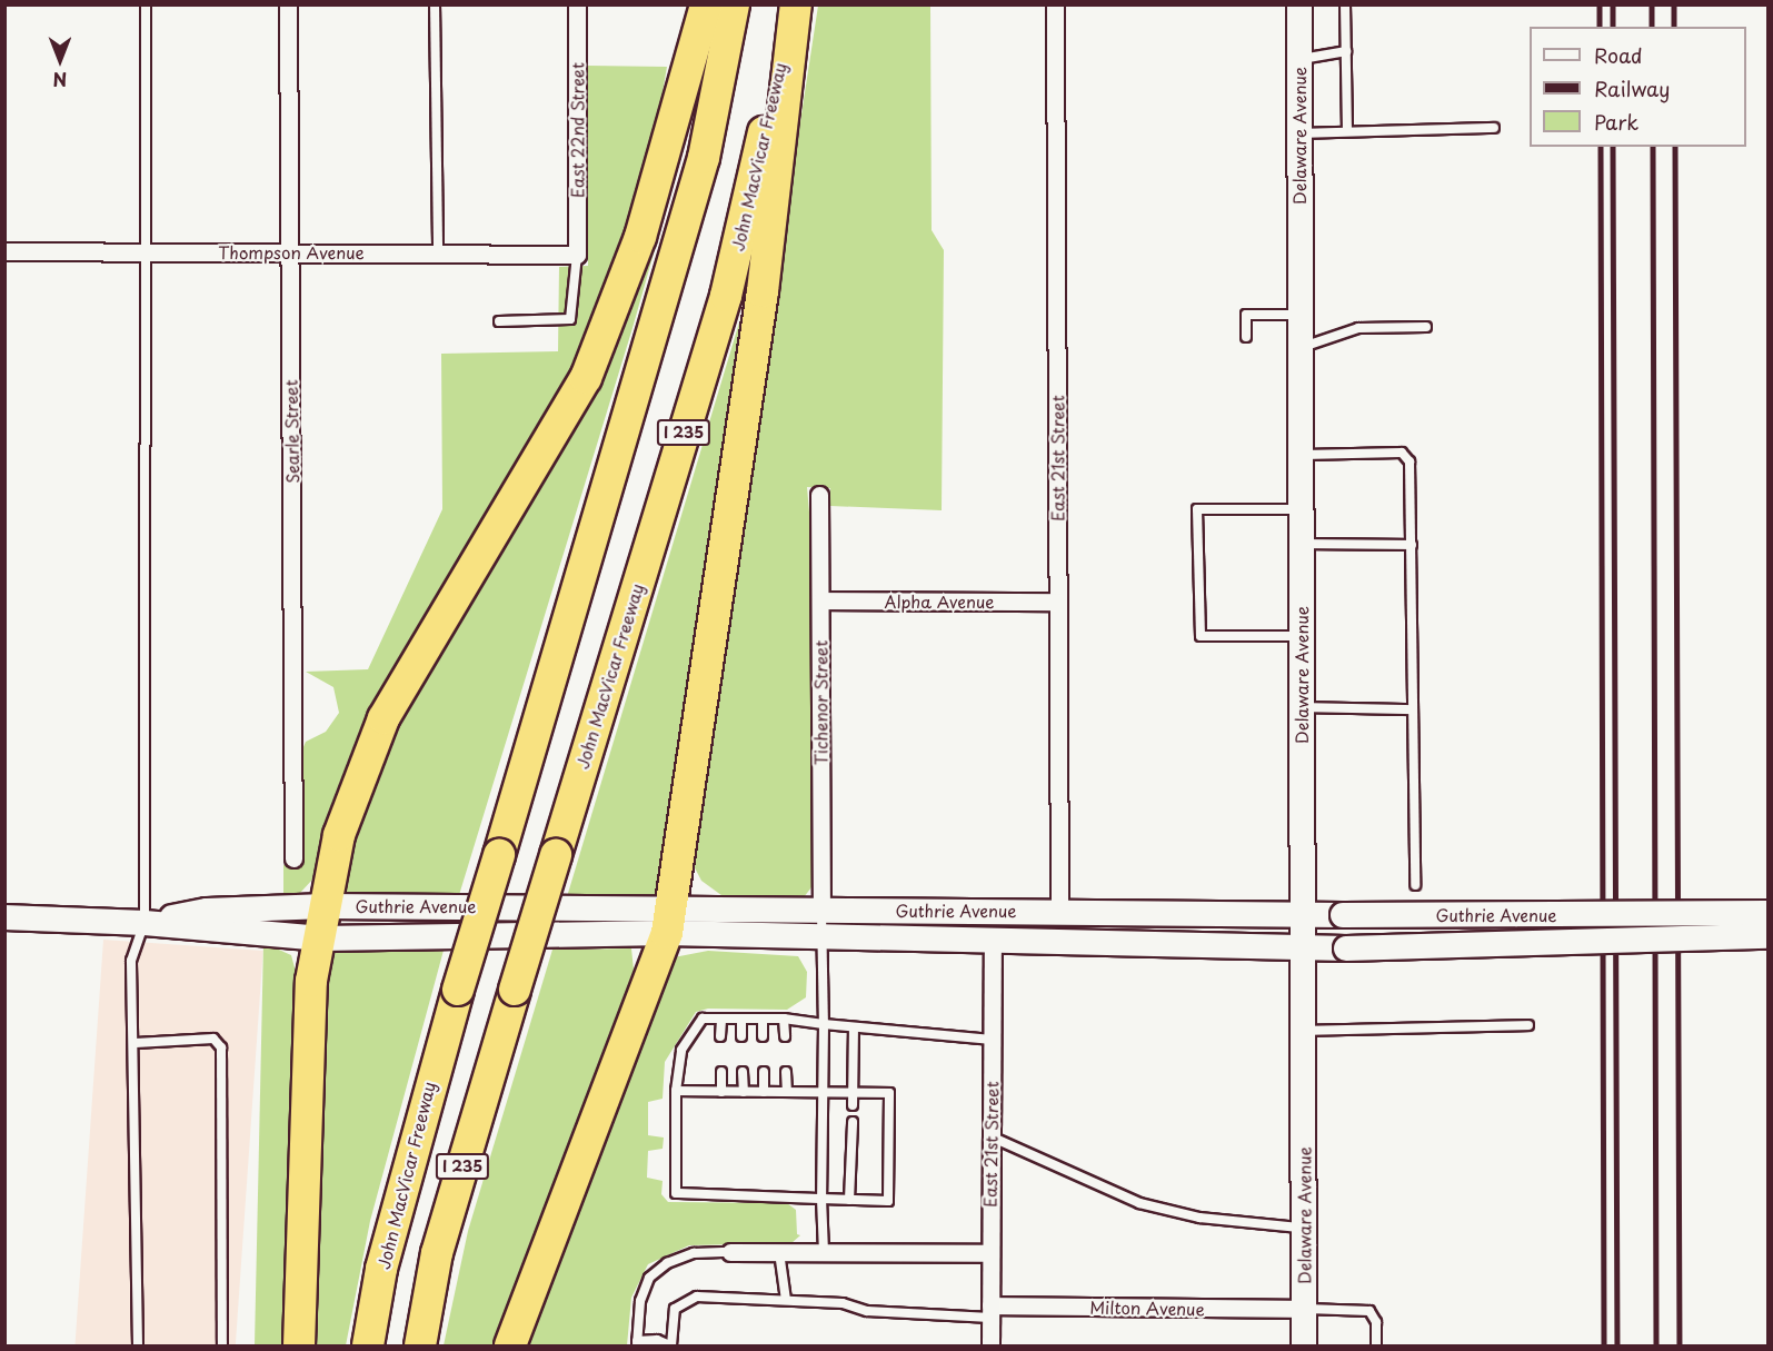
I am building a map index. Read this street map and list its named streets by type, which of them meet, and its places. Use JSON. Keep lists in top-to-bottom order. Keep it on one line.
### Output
{"streets":{"highway":["John MacVicar Freeway","I 235"],"main road":["Delaware Avenue","Guthrie Avenue"],"street":["East 22nd Street","Thompson Avenue","Searle Street","East 21st Street","Alpha Avenue","Tichenor Street","Milton Avenue"]},"crossings":[["East 22nd Street","Thompson Avenue"],["Delaware Avenue","Guthrie Avenue"],["Delaware Avenue","Milton Avenue"],["Thompson Avenue","Searle Street"],["East 21st Street","Alpha Avenue"],["East 21st Street","Guthrie Avenue"],["East 21st Street","Milton Avenue"],["Alpha Avenue","Tichenor Street"],["Tichenor Street","Guthrie Avenue"]],"legend":["Road","Railway","Park"],"north":"bottom"}
